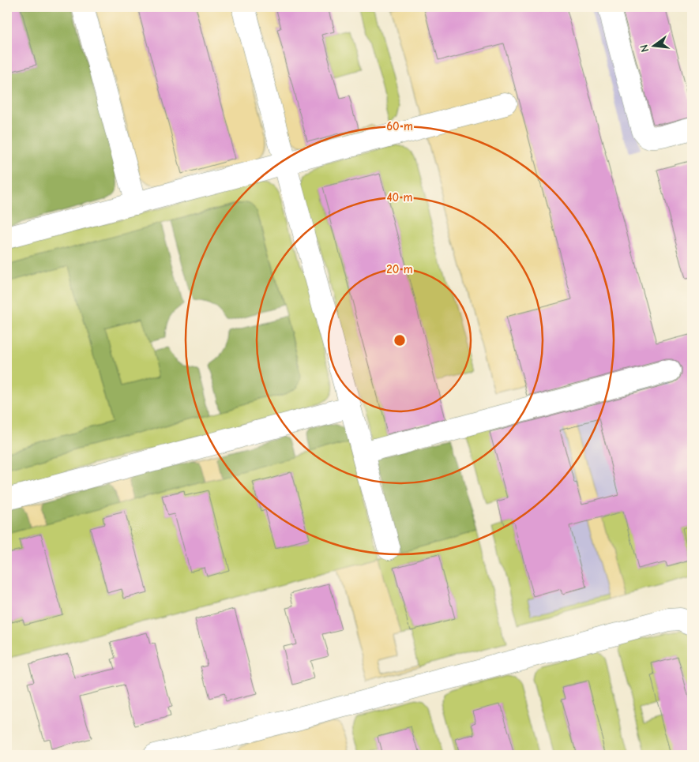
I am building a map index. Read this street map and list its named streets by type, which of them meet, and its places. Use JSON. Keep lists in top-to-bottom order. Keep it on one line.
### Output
{"north":"left","rings":["60 m","40 m","20 m"]}
